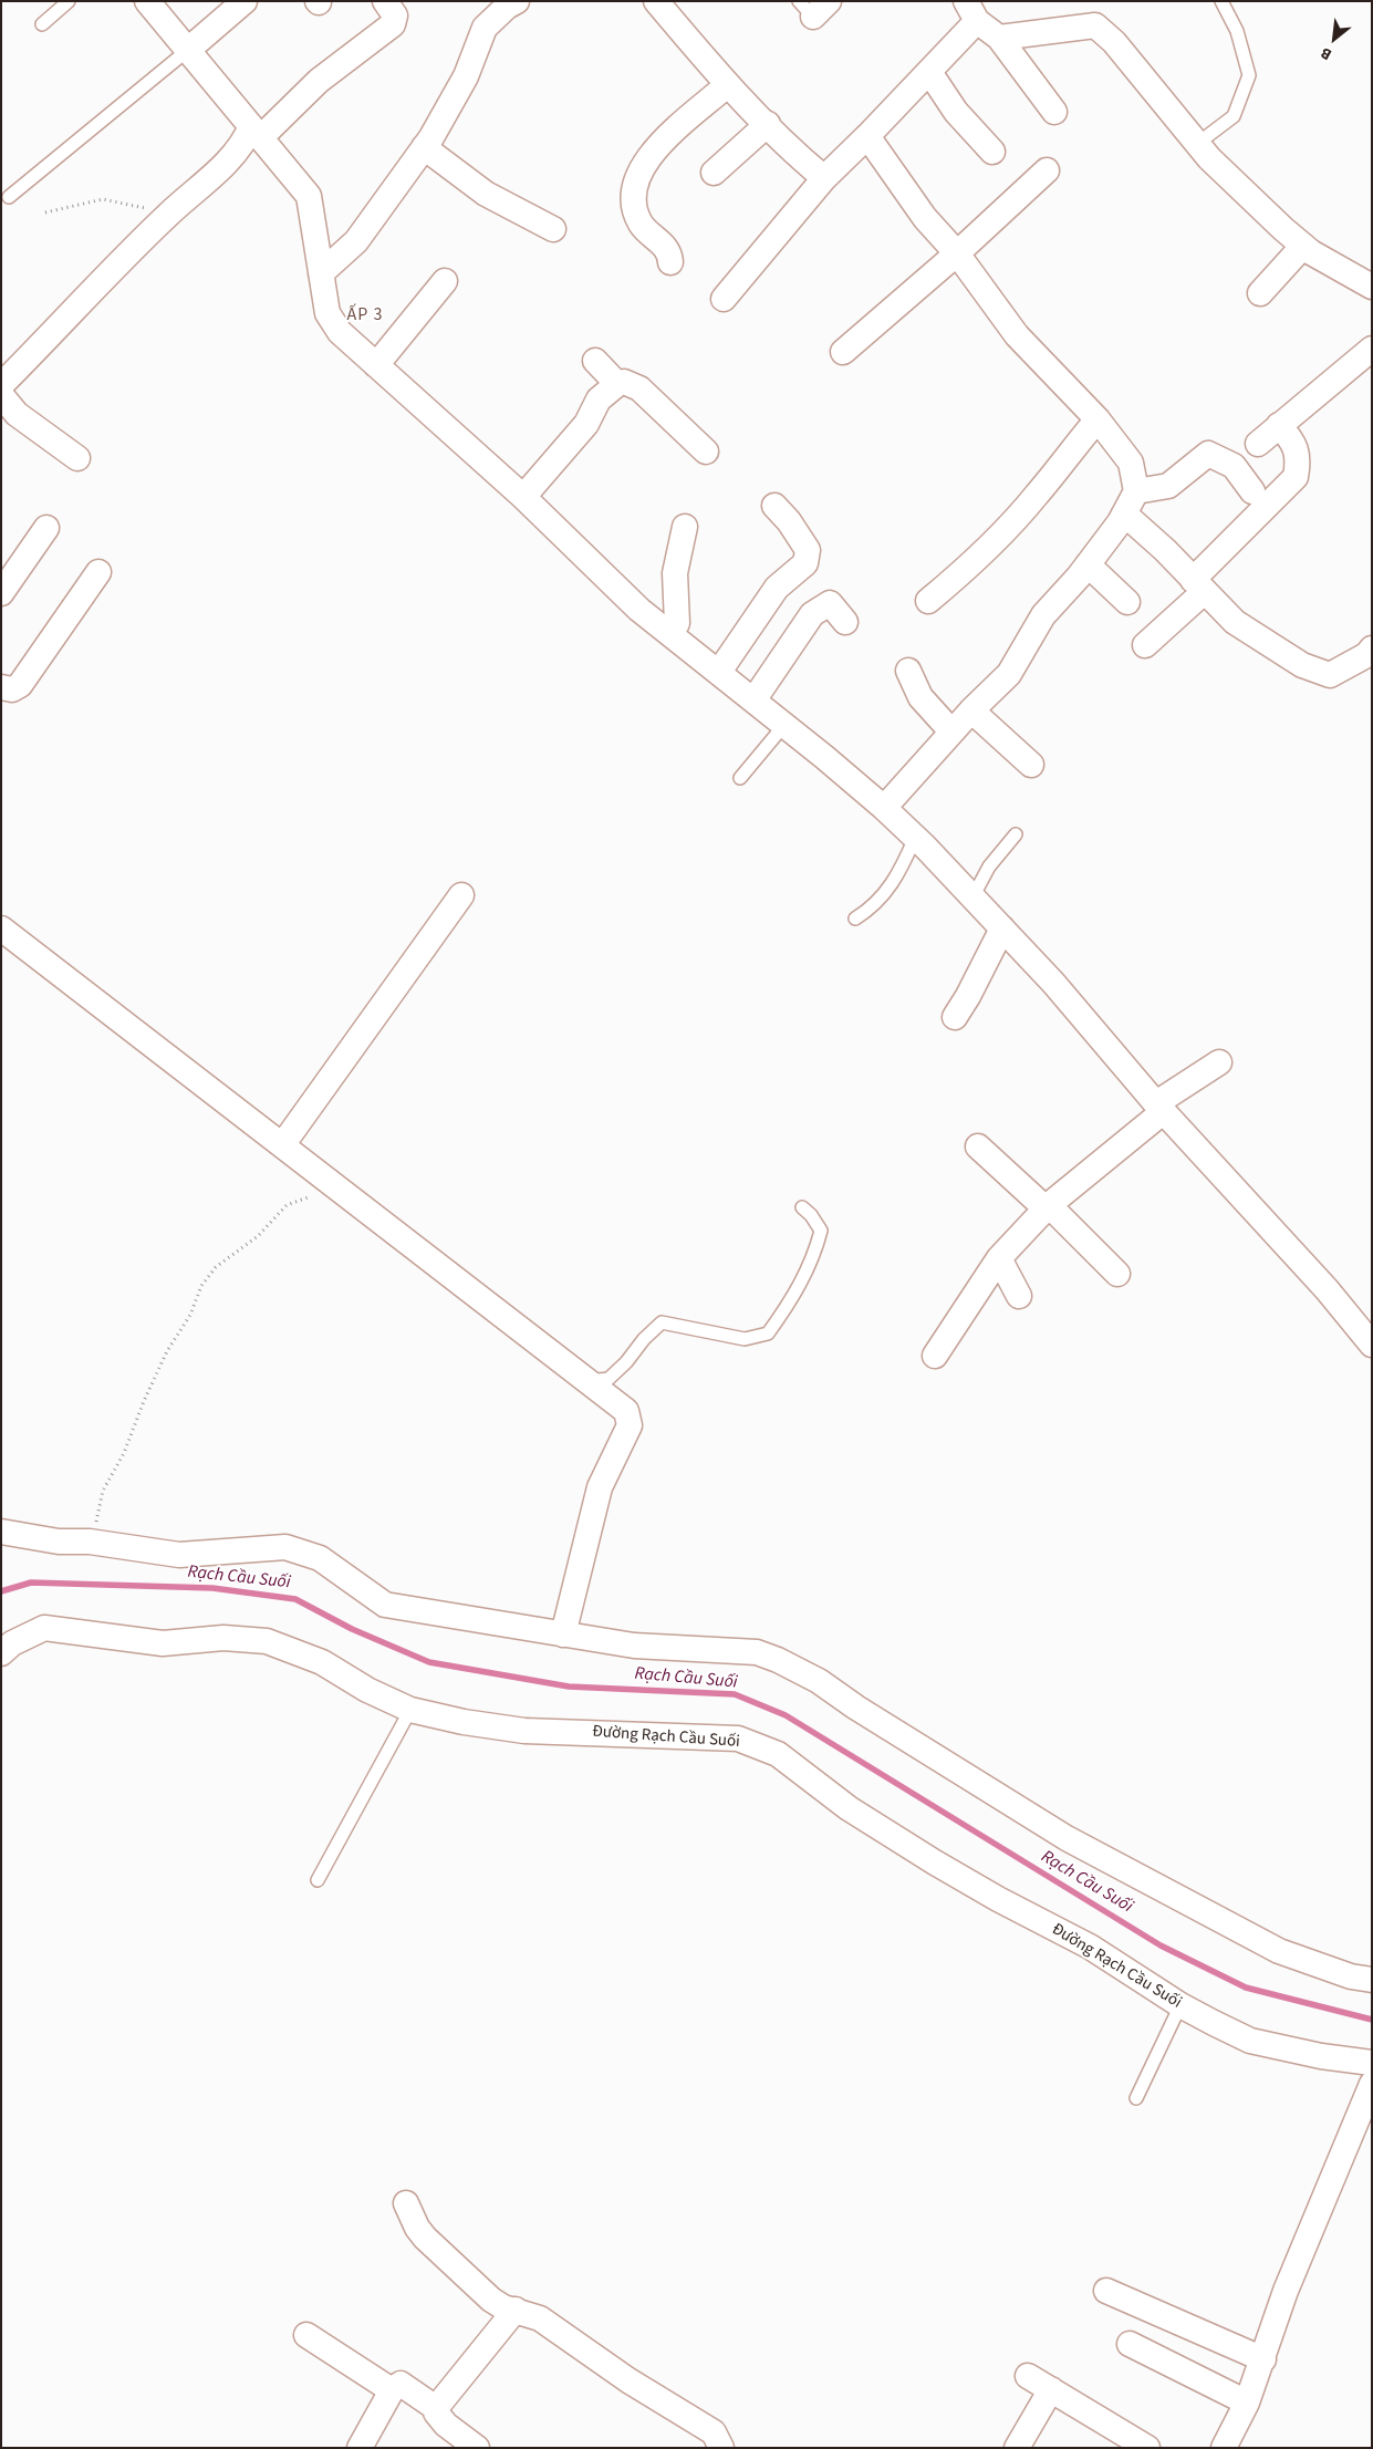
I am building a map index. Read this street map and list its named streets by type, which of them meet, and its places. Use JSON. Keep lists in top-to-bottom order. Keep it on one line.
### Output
{"streets":{"street":["Đường Rạch Cầu Suối"]},"districts":["ẤP 3"],"water":["Rạch Cầu Suối"],"north":"bottom left"}
